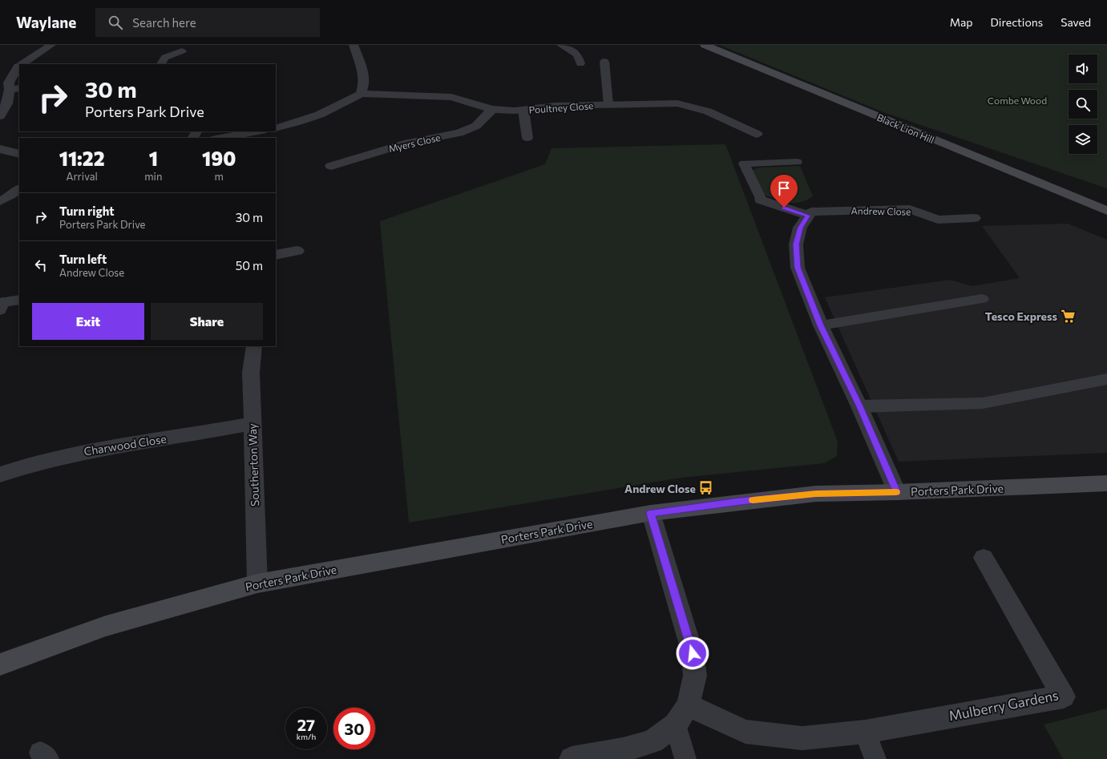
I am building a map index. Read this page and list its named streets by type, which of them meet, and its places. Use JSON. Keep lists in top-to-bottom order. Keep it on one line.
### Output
{"streets":{"street":["Poultney Close","Black Lion Hill","Myers Close","Andrew Close","Charwood Close","Southerton Way","Porters Park Drive","Mulberry Gardens"]},"crossings":[["Poultney Close","Myers Close"],["Charwood Close","Southerton Way"],["Southerton Way","Porters Park Drive"]],"parks":["Combe Wood"],"places":{"supermarket":["Tesco Express"],"bus stop":["Andrew Close"]},"page":{"header":"Waylane","search":"Search here","nav":["Map","Directions","Saved"],"turn":["30 m","Porters Park Drive"],"eta":["11:22","Arrival","1","min","190","m"],"list":[{"name":"Turn right","note":"Porters Park Drive","value":"30 m"},{"name":"Turn left","note":"Andrew Close","value":"50 m"}],"buttons":["Exit","Share"],"speed":"27 km/h","limit":"30"}}
